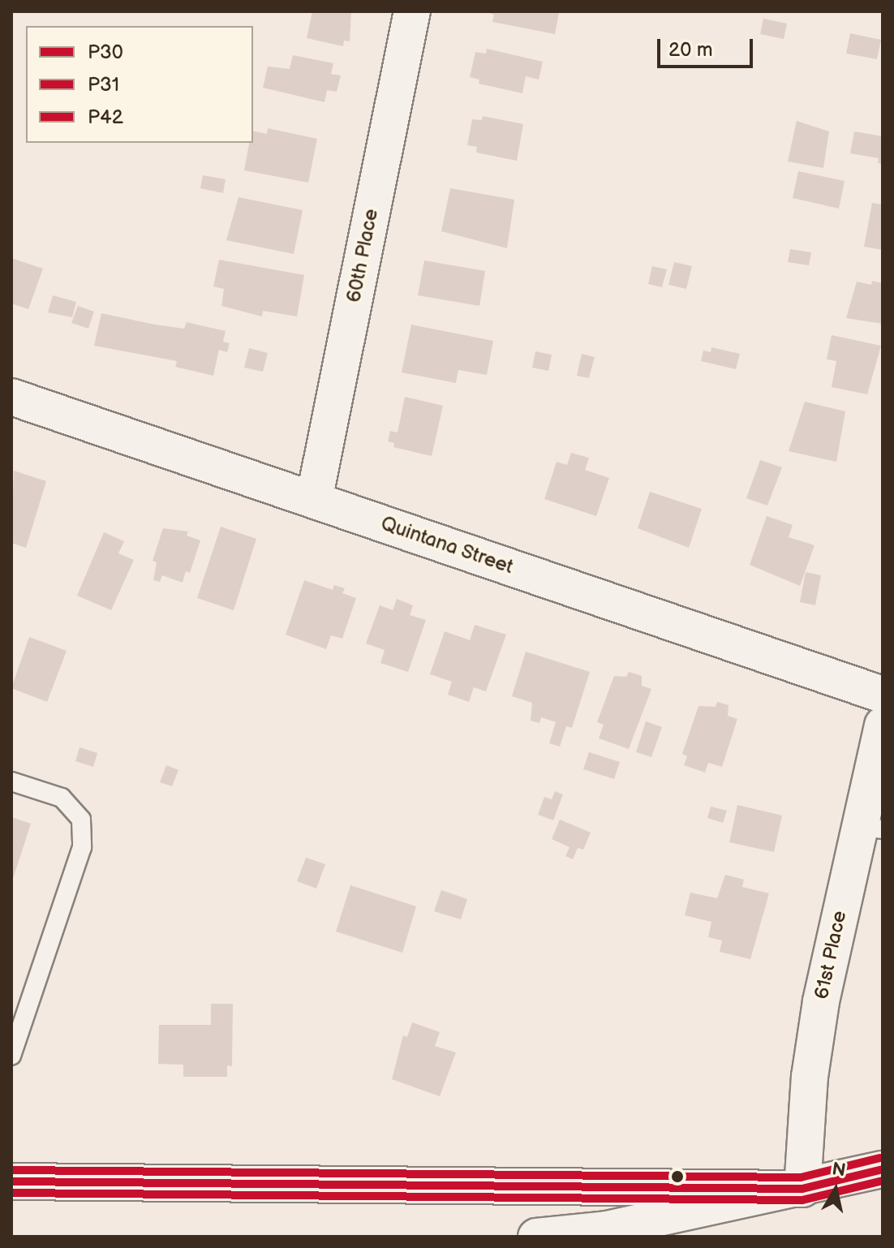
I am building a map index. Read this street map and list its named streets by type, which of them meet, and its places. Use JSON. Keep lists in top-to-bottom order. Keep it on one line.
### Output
{"streets":{"street":["60th Place","Quintana Street","61st Place"]},"crossings":[["60th Place","Quintana Street"]],"lines":["transit line P42","transit line P30","transit line P31"],"legend":["P30","P31","P42"],"scale_bar":"20 m","north":"top"}
